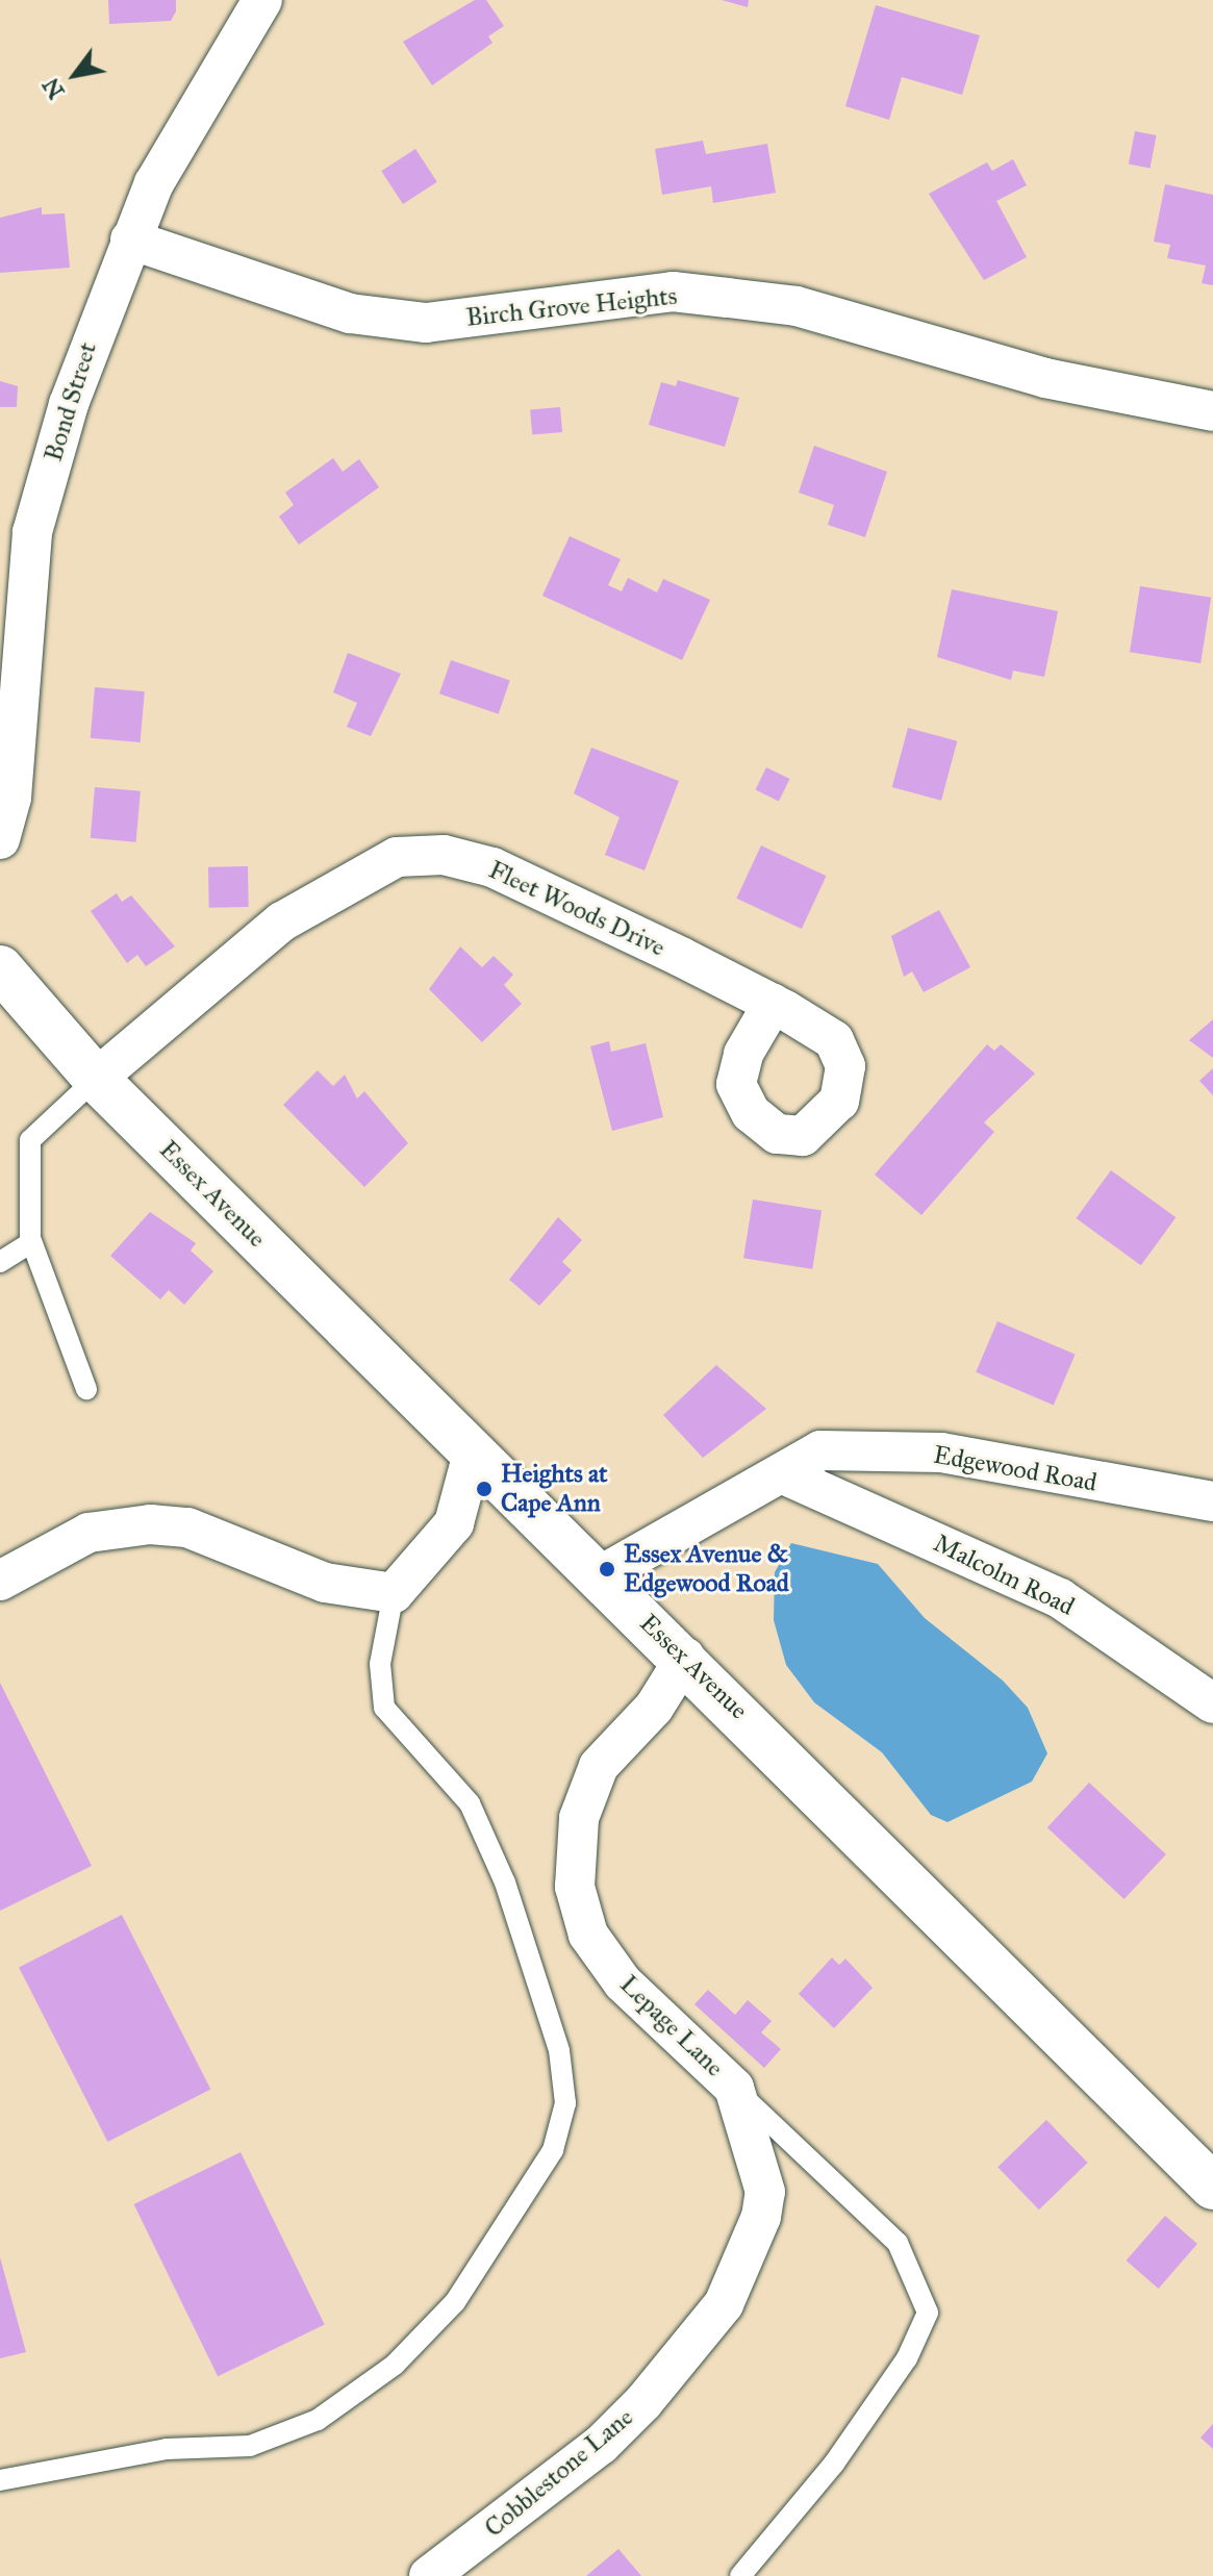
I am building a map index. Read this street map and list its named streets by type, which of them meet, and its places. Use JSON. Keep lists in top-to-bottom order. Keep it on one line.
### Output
{"streets":{"street":["Birch Grove Heights","Bond Street","Fleet Woods Drive","Essex Avenue","Edgewood Road","Malcolm Road","Lepage Lane","Cobblestone Lane"]},"crossings":[["Birch Grove Heights","Bond Street"],["Fleet Woods Drive","Essex Avenue"],["Essex Avenue","Edgewood Road"],["Essex Avenue","Lepage Lane"],["Edgewood Road","Malcolm Road"],["Lepage Lane","Cobblestone Lane"]],"places":["Heights at Cape Ann","Essex Avenue & Edgewood Road"],"north":"bottom left"}
